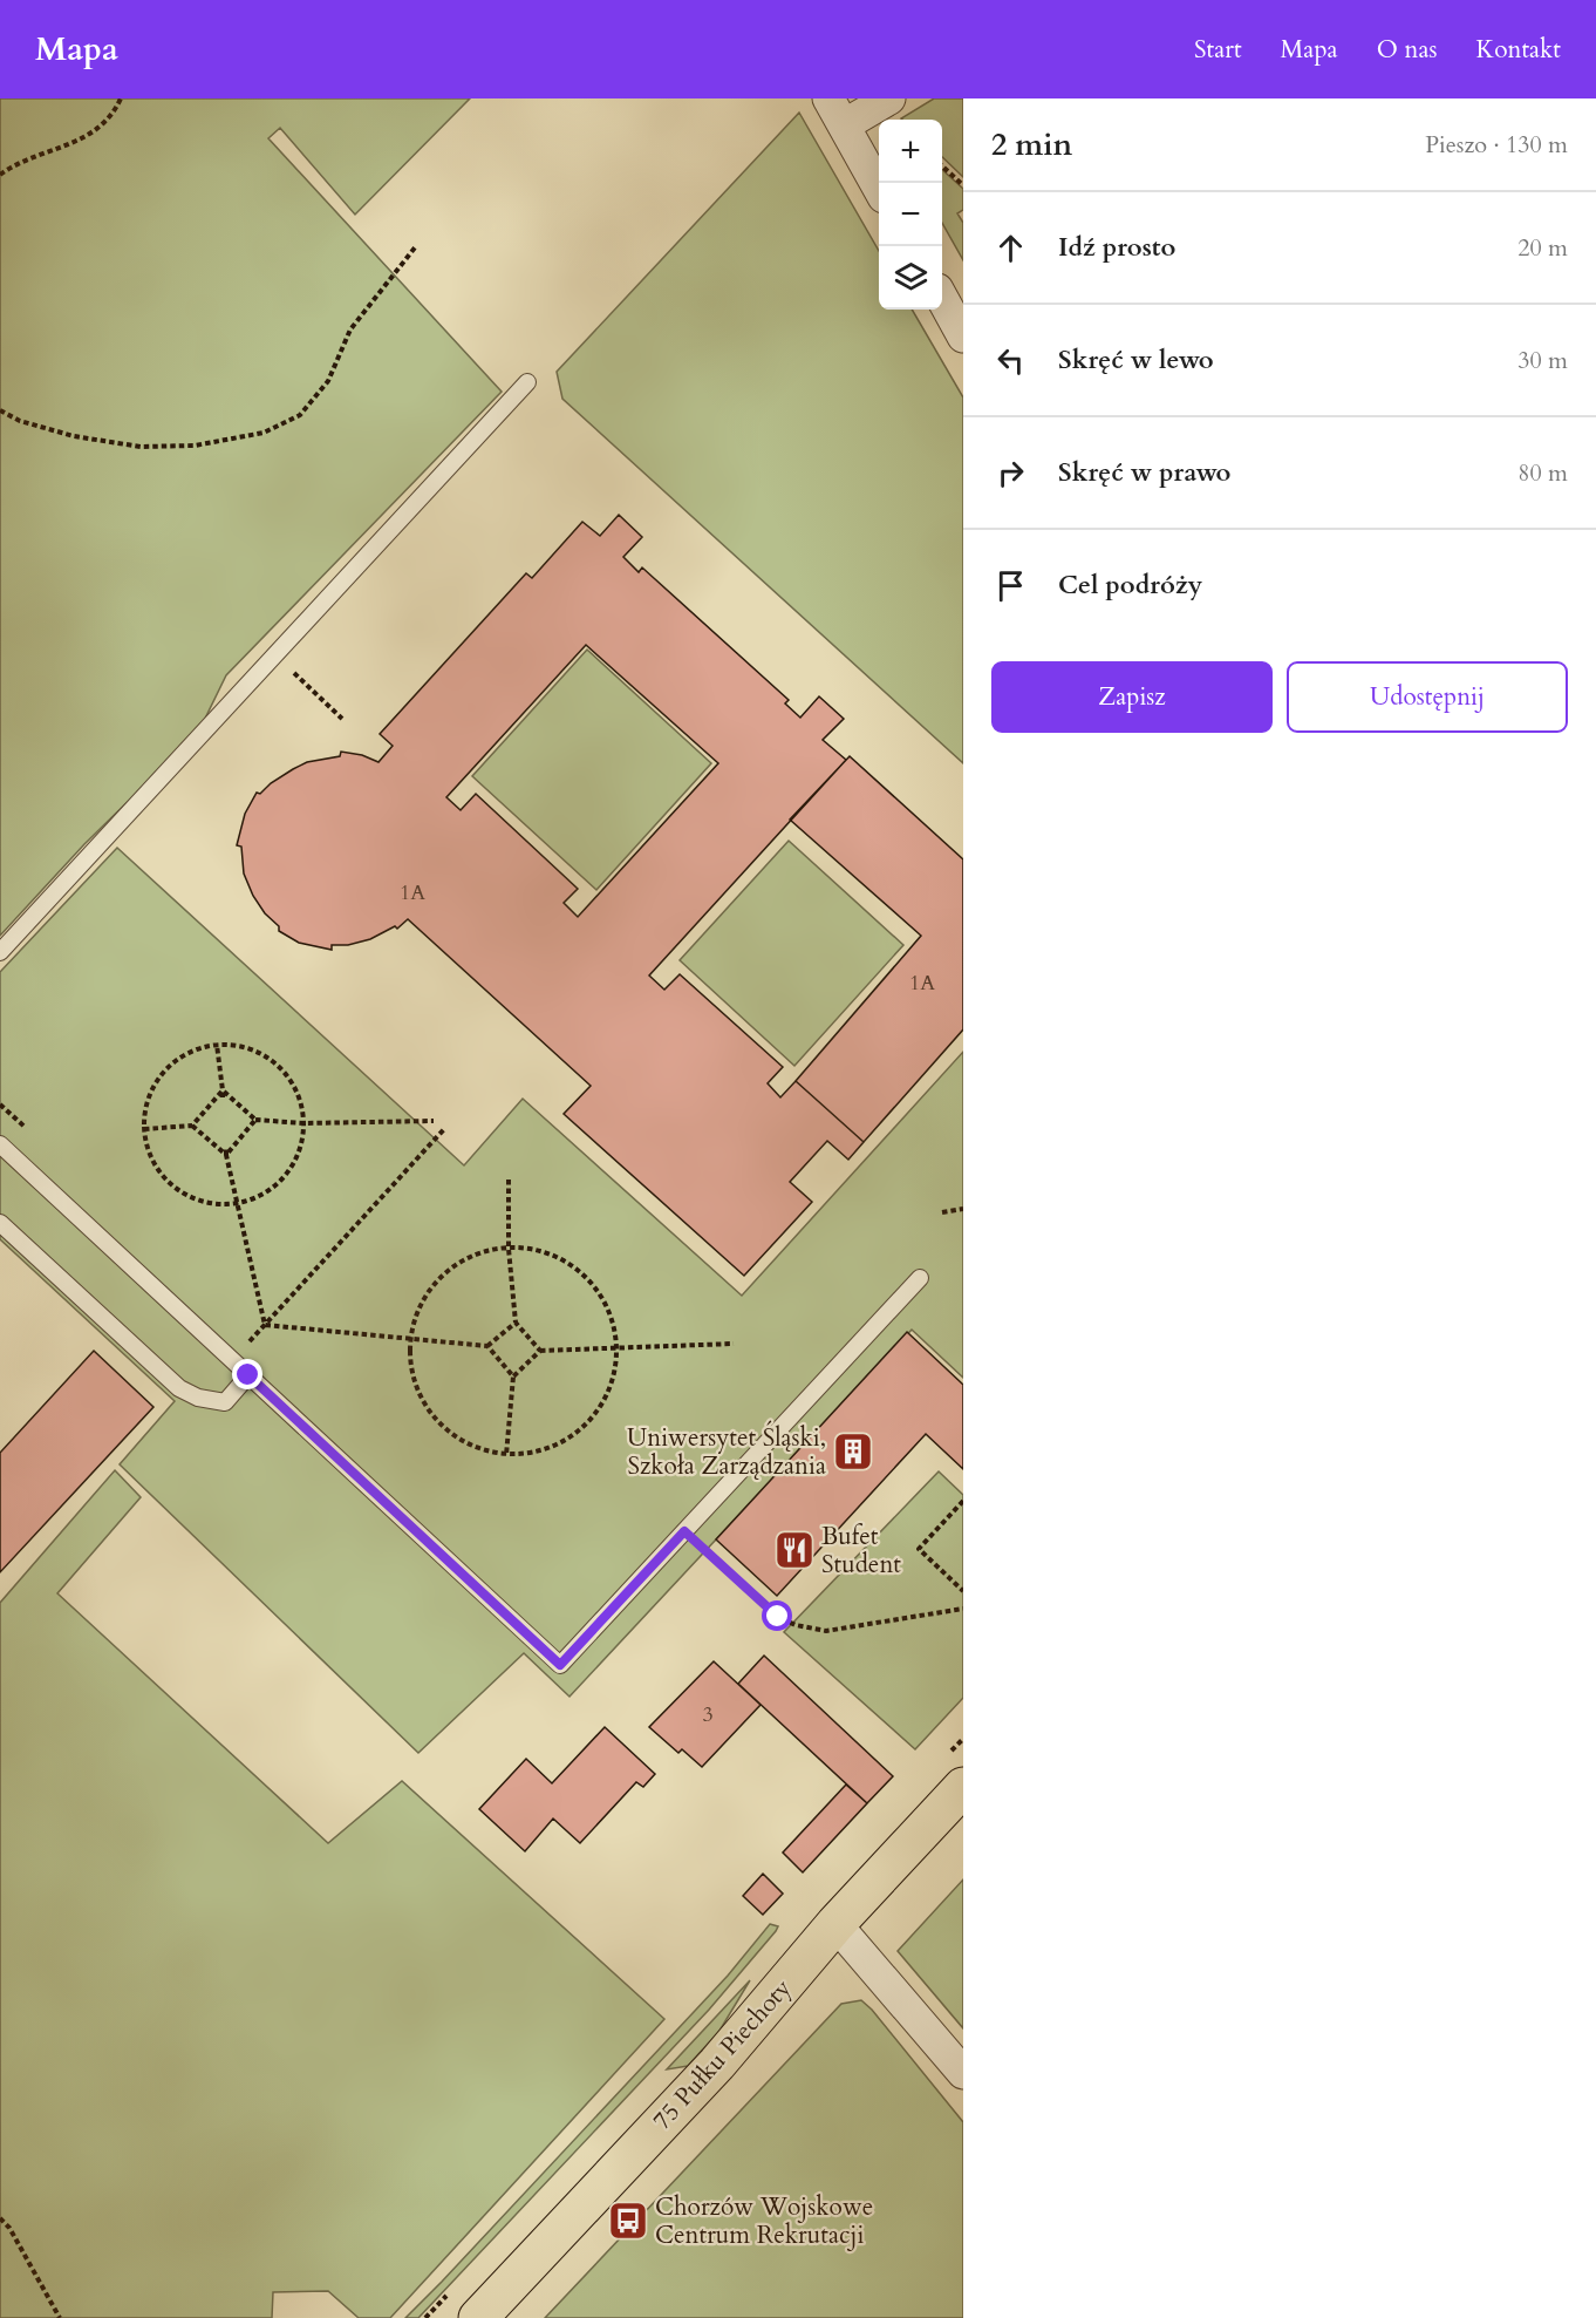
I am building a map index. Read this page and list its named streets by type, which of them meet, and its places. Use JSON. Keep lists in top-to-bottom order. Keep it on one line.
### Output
{"streets":{"main road":["75 Pułku Piechoty"]},"places":{"building":["Uniwersytet Śląski, Szkoła Zarządzania"],"restaurant":["Bufet Student"],"bus stop":["Chorzów Wojskowe Centrum Rekrutacji"]},"house_numbers":["1A","1A","3"],"page":{"header":"Mapa","nav":["Start","Mapa","O nas","Kontakt"],"heading":["2 min","Pieszo · 130 m"],"map_buttons":["+","−"],"list":[["Idź prosto","20 m"],["Skręć w lewo","30 m"],["Skręć w prawo","80 m"],"Cel podróży"],"buttons":["Zapisz","Udostępnij"]}}
